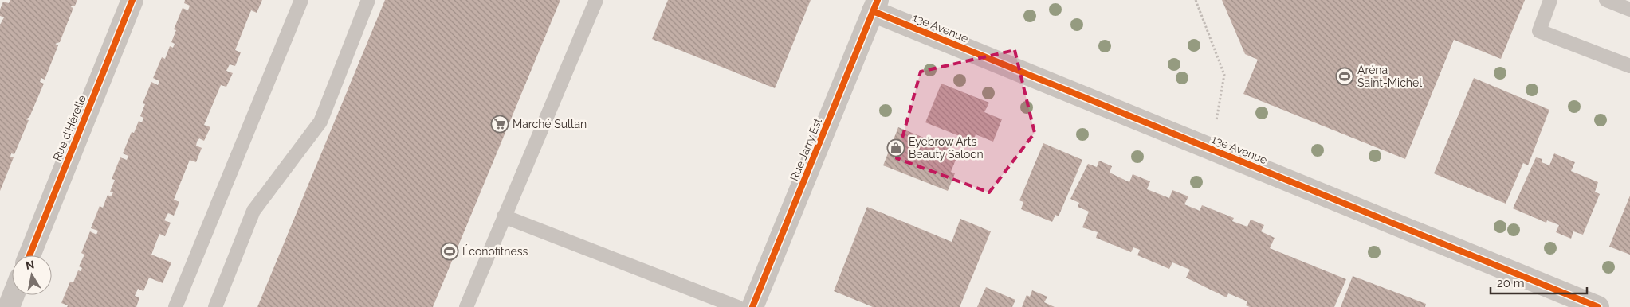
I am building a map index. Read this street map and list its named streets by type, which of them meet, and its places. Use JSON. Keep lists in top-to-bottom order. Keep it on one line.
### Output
{"streets":{"street":["13e Avenue","Rue d'Hérelle","Rue Jarry Est"]},"crossings":[["13e Avenue","Rue Jarry Est"]],"places":{"sports":["Aréna Saint-Michel","Éconofitness"],"supermarket":["Marché Sultan"],"shop":["Eyebrow Arts Beauty Saloon"]},"scale_bar":"20 m","north":"top"}
